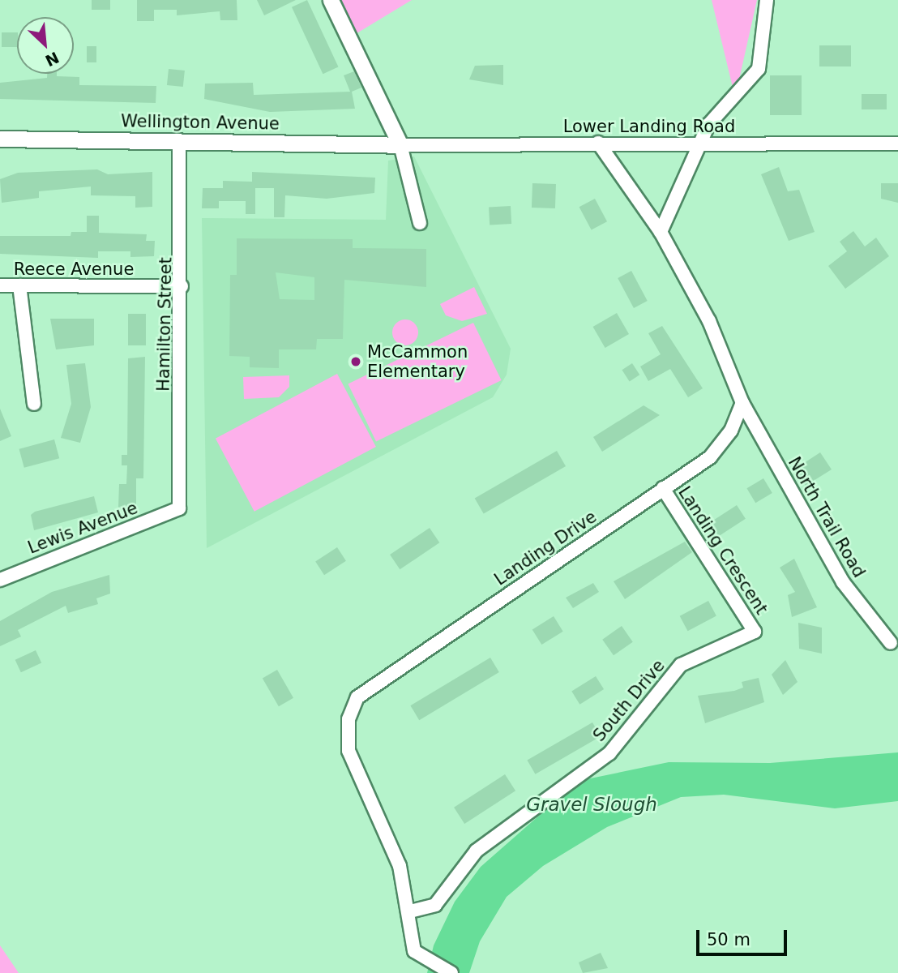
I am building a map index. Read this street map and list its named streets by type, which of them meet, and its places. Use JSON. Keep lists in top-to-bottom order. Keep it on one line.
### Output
{"streets":{"street":["Wellington Avenue","Lower Landing Road","Reece Avenue","Hamilton Street","North Trail Road","Lewis Avenue","Landing Drive","Landing Crescent","South Drive"]},"crossings":[["Wellington Avenue","Lower Landing Road"],["Wellington Avenue","Hamilton Street"],["Reece Avenue","Hamilton Street"],["Hamilton Street","Lewis Avenue"],["North Trail Road","Landing Drive"],["Landing Drive","Landing Crescent"],["Landing Drive","South Drive"],["Landing Crescent","South Drive"]],"water":["Gravel Slough"],"places":["McCammon Elementary"],"scale_bar":"50 m","north":"bottom right"}
